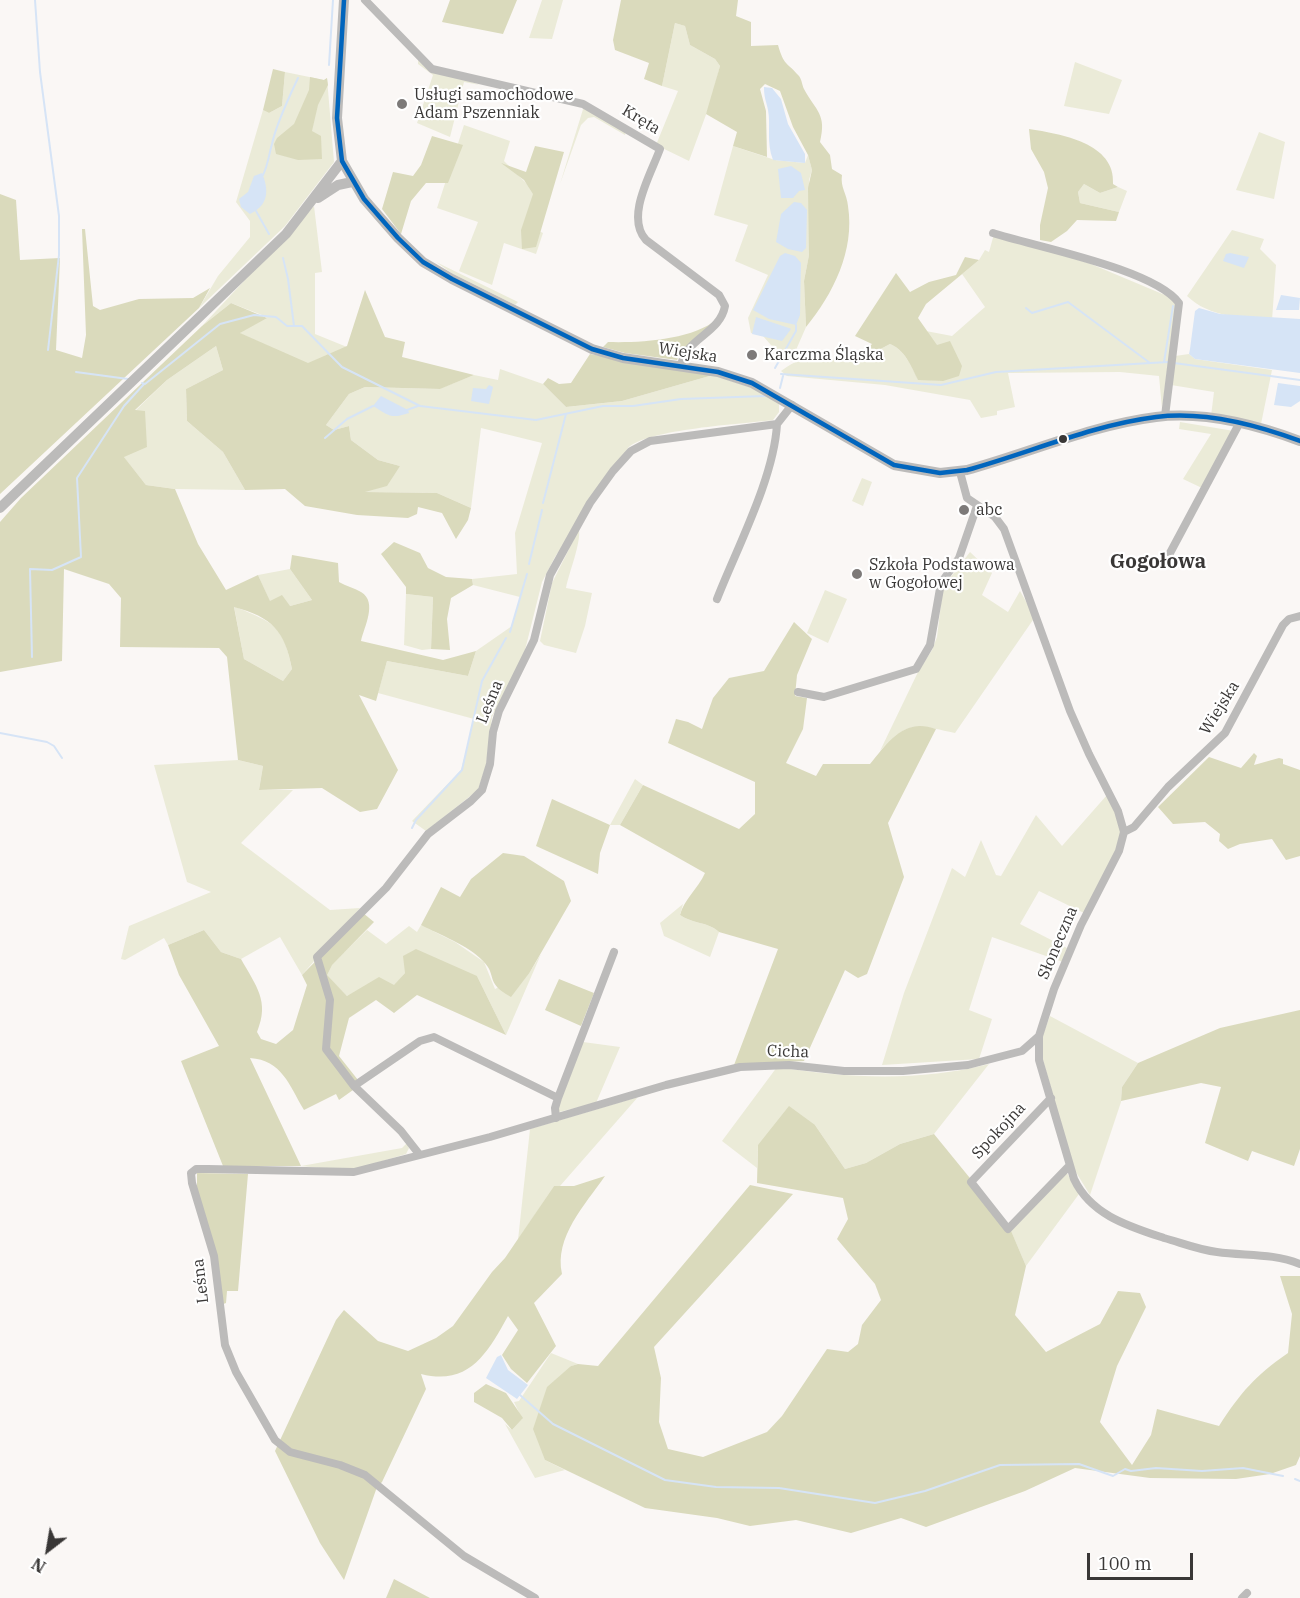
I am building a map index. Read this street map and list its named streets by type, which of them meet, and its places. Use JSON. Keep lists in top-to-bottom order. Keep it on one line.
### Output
{"streets":{"street":["Kręta","Wiejska","Leśna","Słoneczna","Cicha","Spokojna"]},"crossings":[["Kręta","Wiejska"],["Wiejska","Słoneczna"],["Leśna","Cicha"],["Słoneczna","Cicha"],["Słoneczna","Spokojna"]],"districts":["Gogołowa"],"places":["Usługi samochodowe Adam Pszenniak","Karczma Śląska","abc","Szkoła Podstawowa w Gogołowej"],"scale_bar":"100 m","north":"bottom left"}
